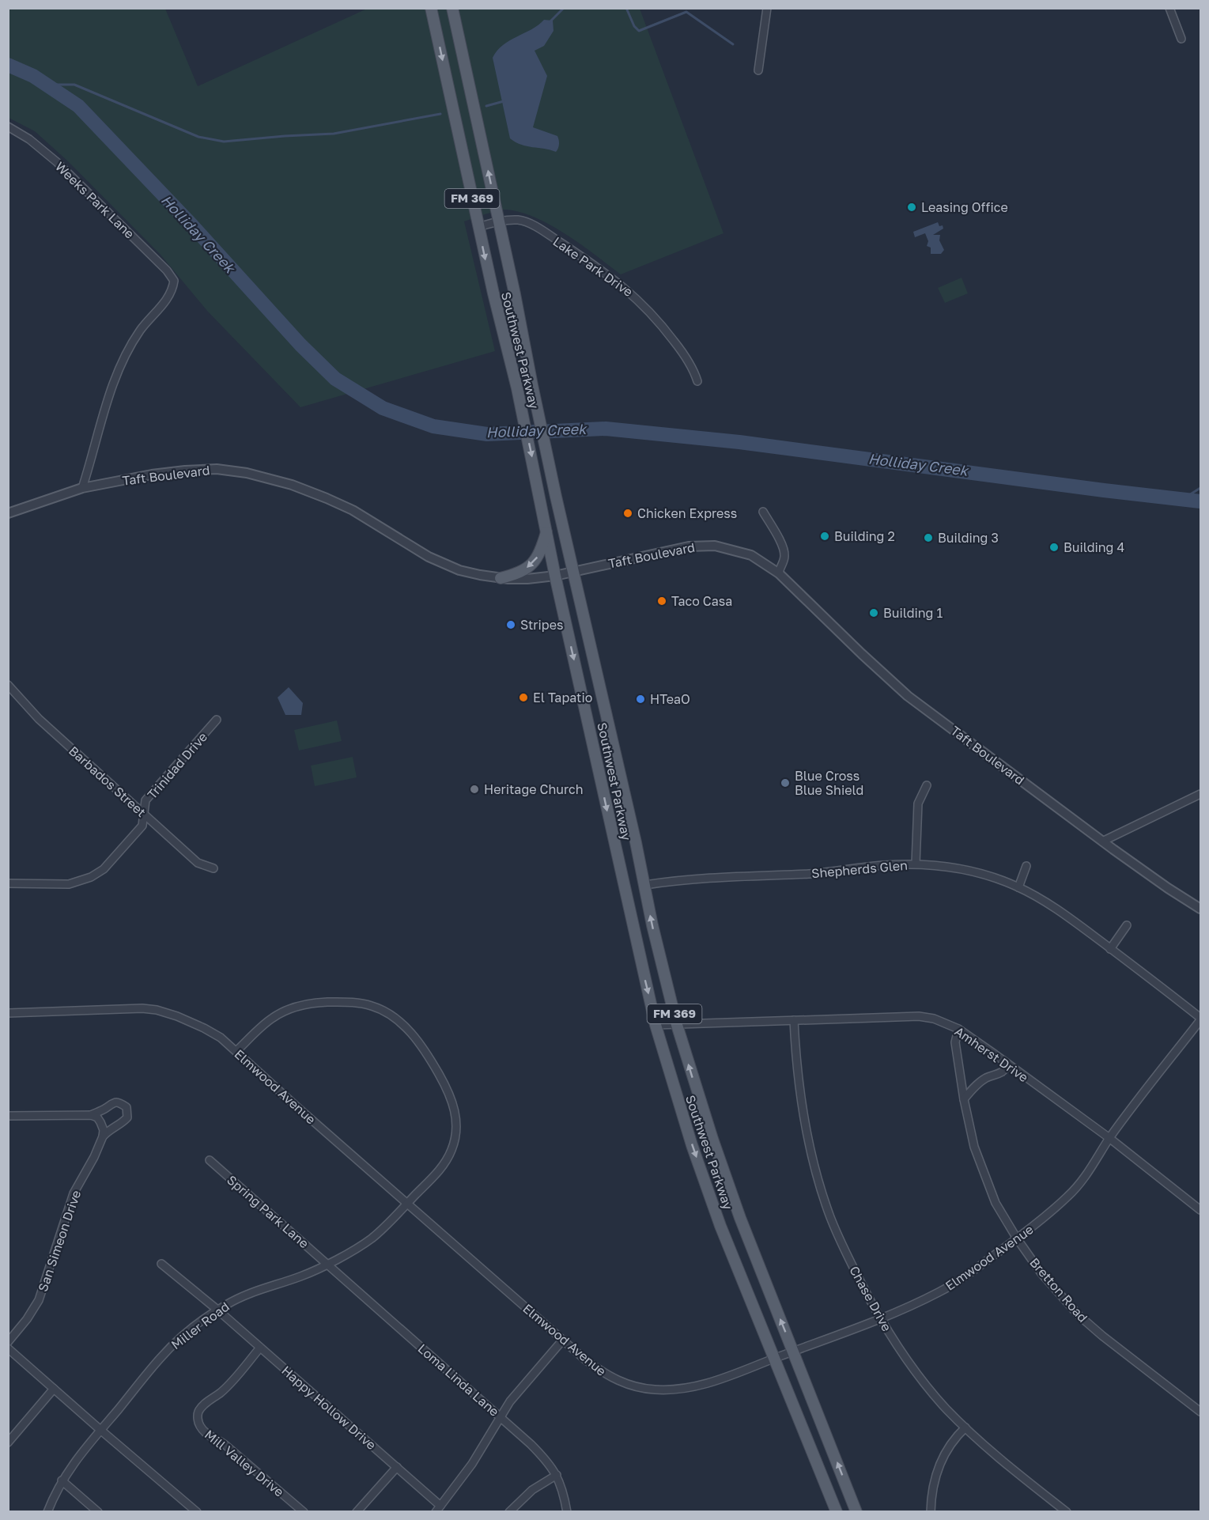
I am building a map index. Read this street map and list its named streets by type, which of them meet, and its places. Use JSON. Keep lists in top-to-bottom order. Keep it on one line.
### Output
{"streets":{"main road":["FM 369","Southwest Parkway"],"street":["Weeks Park Lane","Lake Park Drive","Taft Boulevard","Trinidad Drive","Barbados Street","Shepherds Glen","Amherst Drive","Elmwood Avenue","Spring Park Lane","San Simeon Drive","Bretton Road","Chase Drive","Miller Road","Loma Linda Lane","Happy Hollow Drive","Mill Valley Drive"]},"crossings":[["Weeks Park Lane","Taft Boulevard"],["Lake Park Drive","Southwest Parkway"],["Southwest Parkway","Taft Boulevard"],["Southwest Parkway","Shepherds Glen"],["Southwest Parkway","Amherst Drive"],["Southwest Parkway","Elmwood Avenue"],["Trinidad Drive","Barbados Street"],["Shepherds Glen","Elmwood Avenue"],["Amherst Drive","Elmwood Avenue"],["Amherst Drive","Bretton Road"],["Amherst Drive","Chase Drive"],["Elmwood Avenue","Bretton Road"],["Elmwood Avenue","Chase Drive"],["Elmwood Avenue","Miller Road"],["Spring Park Lane","Miller Road"],["Spring Park Lane","Loma Linda Lane"],["Miller Road","Loma Linda Lane"],["Miller Road","Happy Hollow Drive"],["Happy Hollow Drive","Mill Valley Drive"]],"water":["Holliday Creek"],"places":["Leasing Office","Chicken Express","Building 2","Building 3","Building 4","Taco Casa","Building 1","Stripes","El Tapatio","HTeaO","Blue Cross Blue Shield","Heritage Church"]}
